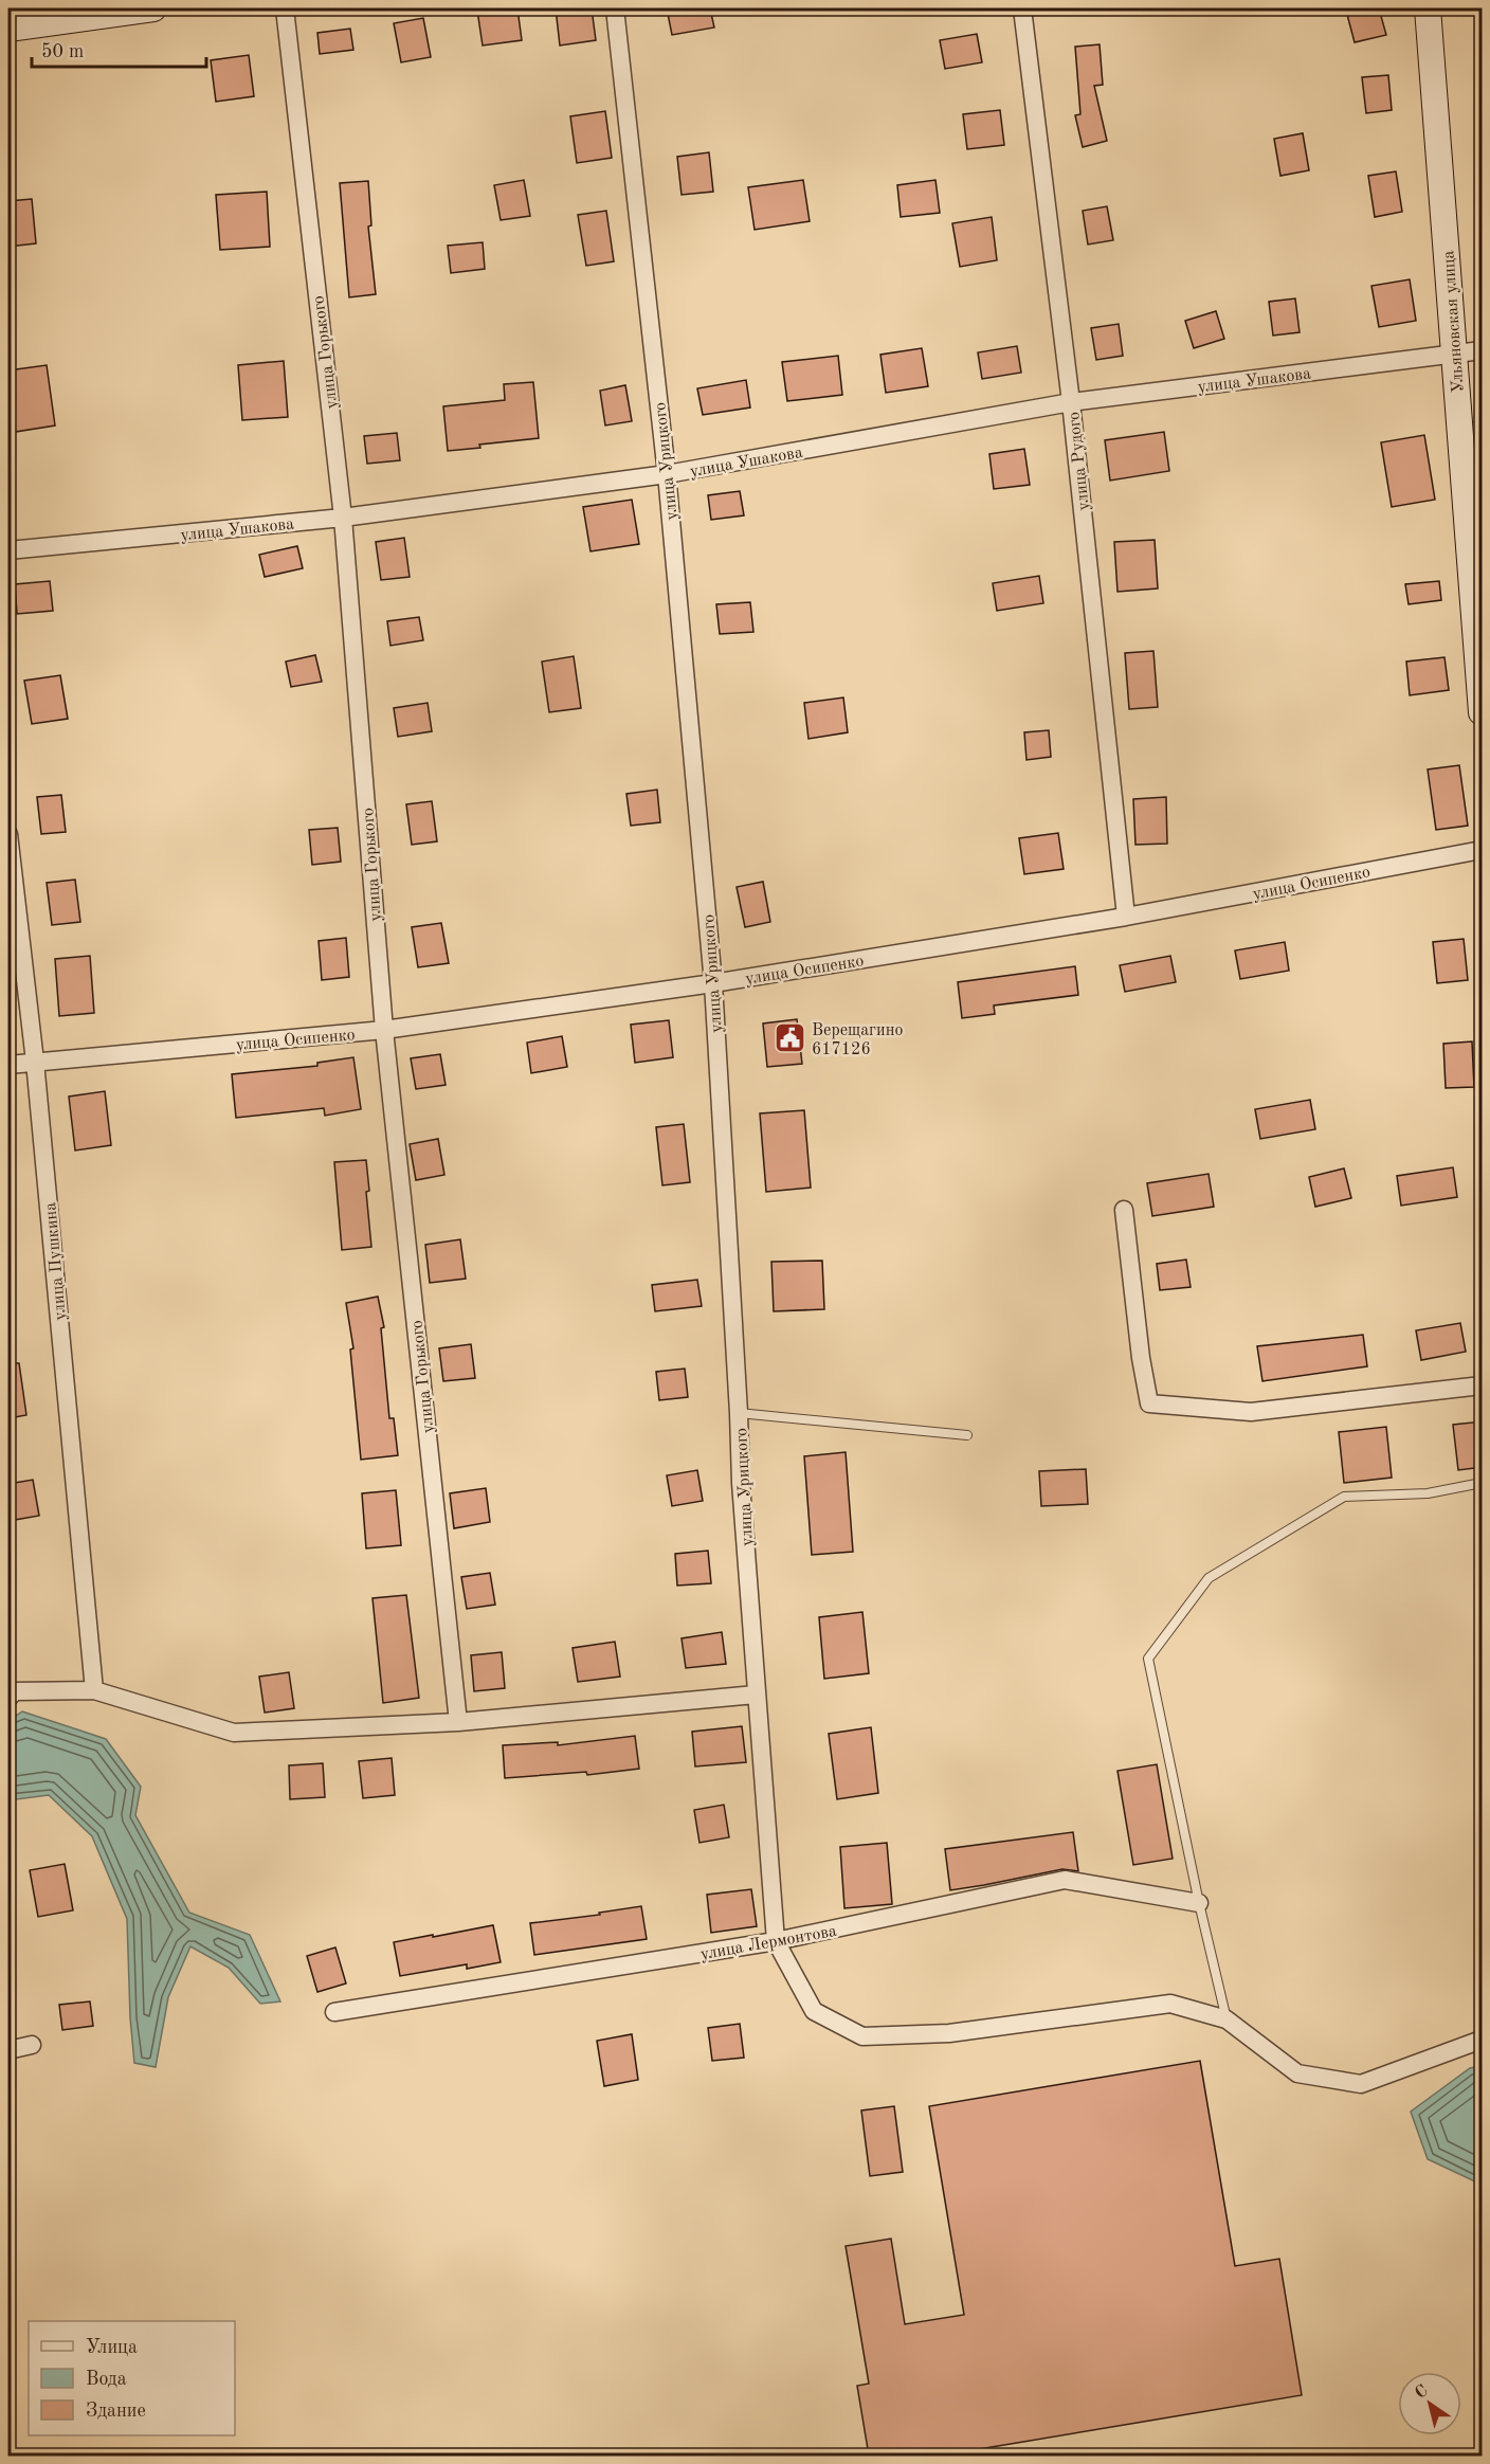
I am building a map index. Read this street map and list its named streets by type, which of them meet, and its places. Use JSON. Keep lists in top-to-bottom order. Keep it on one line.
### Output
{"streets":{"street":["Ульяновская улица","улица Горького","улица Ушакова","улица Урицкого","улица Рудого","улица Осипенко","улица Пушкина","улица Лермонтова"]},"crossings":[["Ульяновская улица","улица Ушакова"],["улица Горького","улица Ушакова"],["улица Горького","улица Осипенко"],["улица Ушакова","улица Урицкого"],["улица Ушакова","улица Рудого"],["улица Урицкого","улица Осипенко"],["улица Урицкого","улица Лермонтова"],["улица Рудого","улица Осипенко"],["улица Осипенко","улица Пушкина"]],"places":{"public building":["Верещагино 617126"]},"legend":["Улица","Вода","Здание"],"scale_bar":"50 m","north":"top left"}
